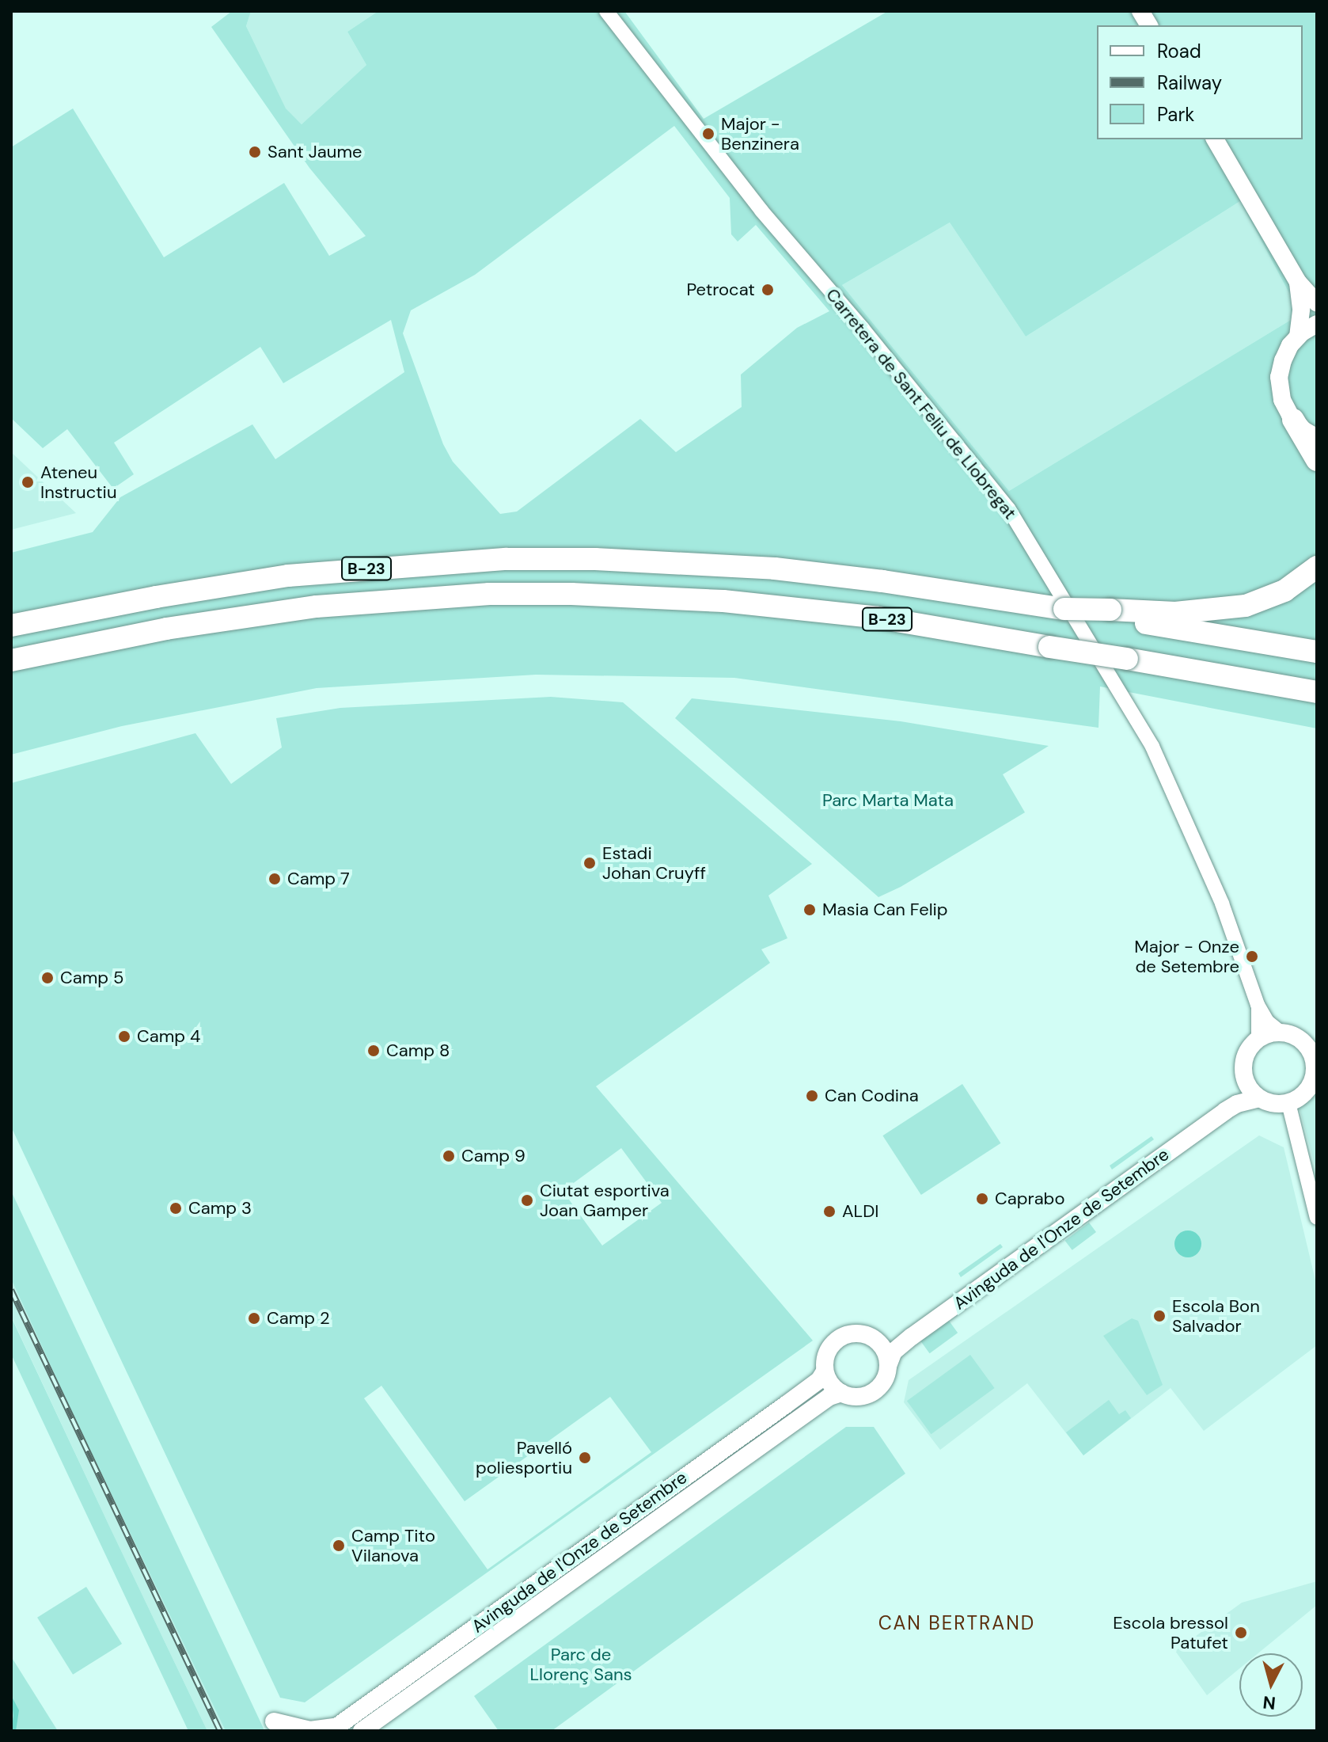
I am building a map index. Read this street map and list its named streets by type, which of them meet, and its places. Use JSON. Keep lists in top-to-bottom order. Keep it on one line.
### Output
{"streets":{"highway":["B-23"],"main road":["Avinguda de l'Onze de Setembre"],"street":["Carretera de Sant Feliu de Llobregat"]},"crossings":[["Carretera de Sant Feliu de Llobregat","Avinguda de l'Onze de Setembre"]],"districts":["CAN BERTRAND"],"parks":["Parc Marta Mata","Parc de Llorenç Sans"],"places":["Major - Benzinera","Sant Jaume","Petrocat","Ateneu Instructiu","Estadi Johan Cruyff","Camp 7","Masia Can Felip","Major - Onze de Setembre","Camp 5","Camp 4","Camp 8","Can Codina","Camp 9","Caprabo","Ciutat esportiva Joan Gamper","Camp 3","ALDI","Escola Bon Salvador","Camp 2","Pavelló poliesportiu","Camp Tito Vilanova","Escola bressol Patufet"],"legend":["Road","Railway","Park"],"north":"bottom"}
